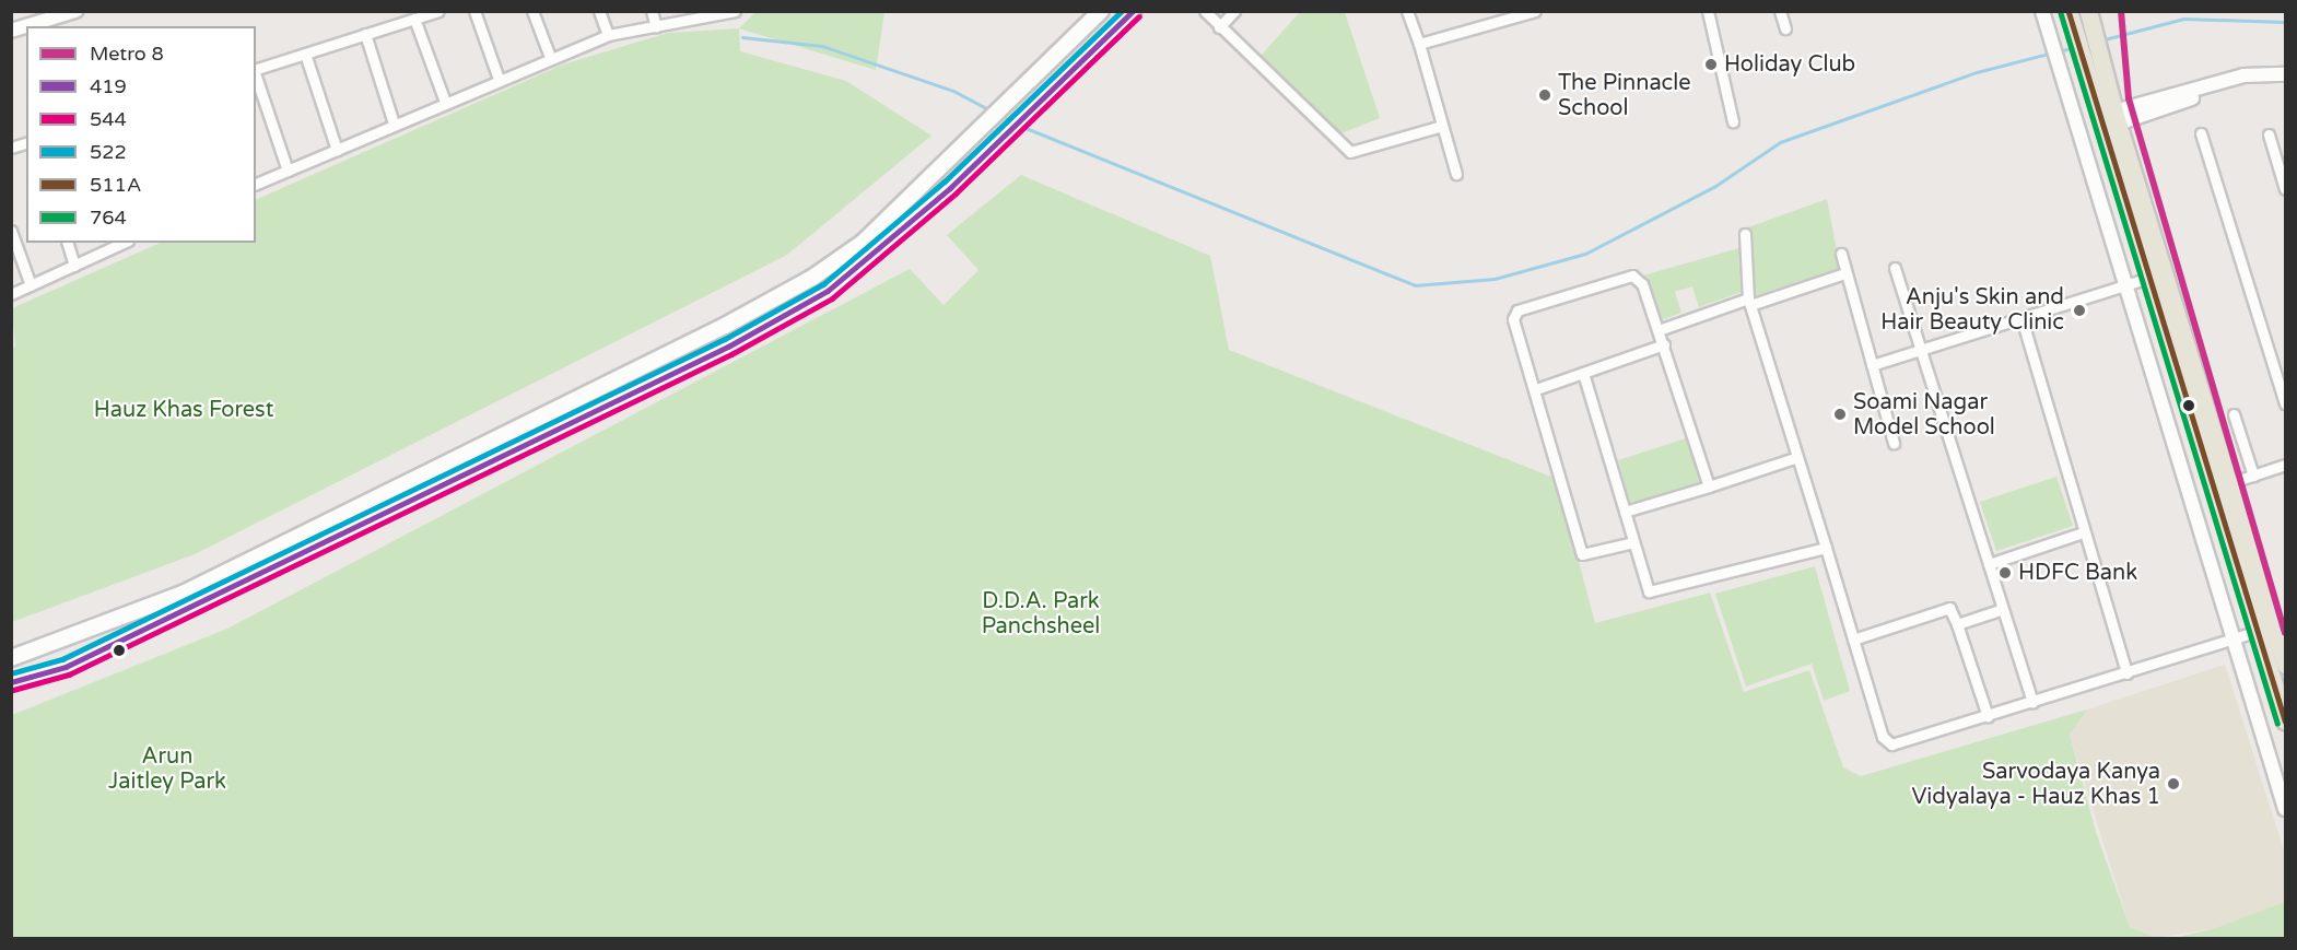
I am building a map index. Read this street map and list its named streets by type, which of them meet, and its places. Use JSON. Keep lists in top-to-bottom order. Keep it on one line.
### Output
{"parks":["Hauz Khas Forest","D.D.A. Park Panchsheel","Arun Jaitley Park"],"places":["Holiday Club","The Pinnacle School","Anju's Skin and Hair Beauty Clinic","Soami Nagar Model School","HDFC Bank","Sarvodaya Kanya Vidyalaya - Hauz Khas 1"],"lines":["metro line 8","transit line 419","transit line 522","transit line 511A","transit line 764","transit line 544"],"legend":["Metro 8","419","544","522","511A","764"]}
